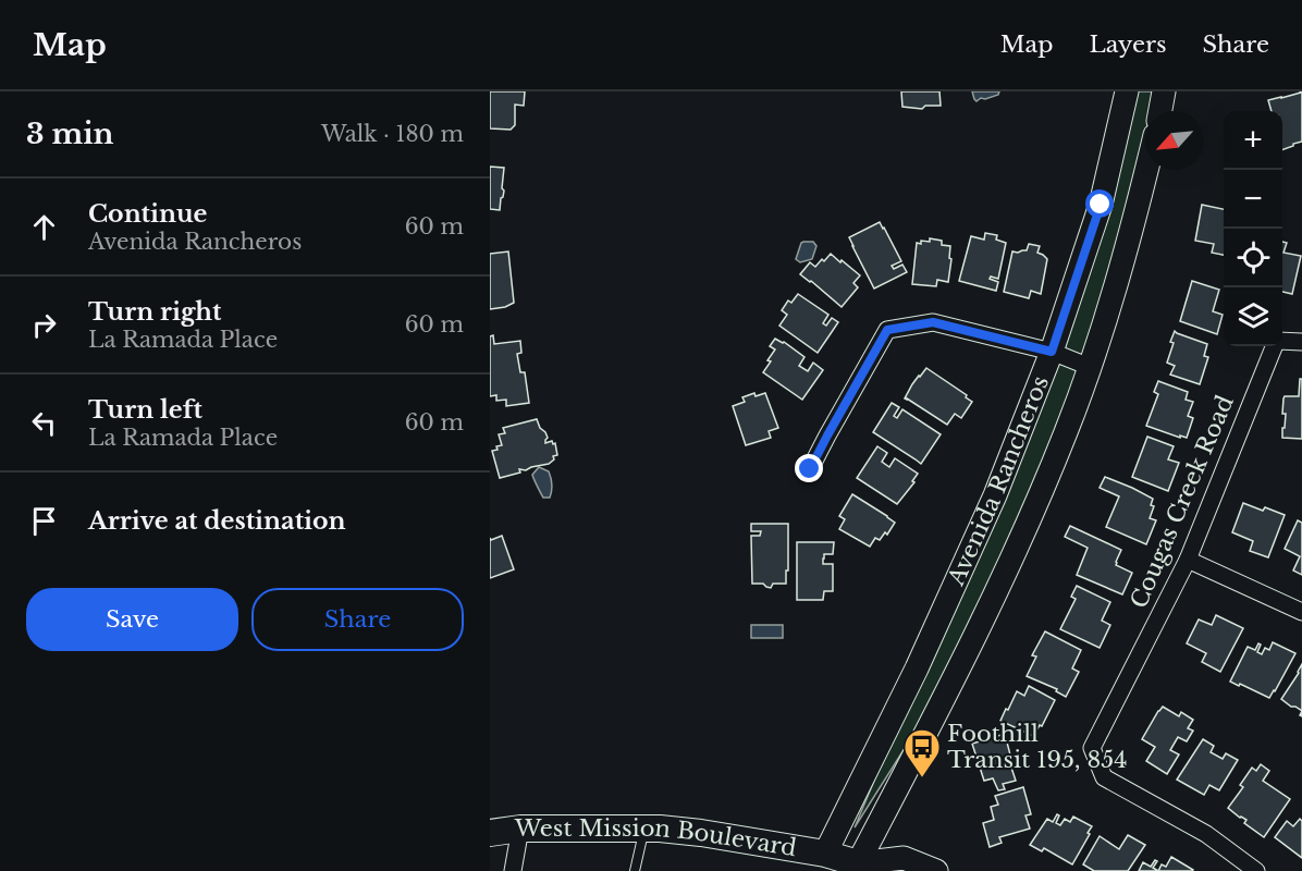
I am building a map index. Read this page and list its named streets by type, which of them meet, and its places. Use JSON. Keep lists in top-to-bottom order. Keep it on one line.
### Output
{"streets":{"main road":["Avenida Rancheros","West Mission Boulevard"],"street":["Cougas Creek Road"]},"crossings":[["Avenida Rancheros","West Mission Boulevard"]],"places":{"bus stop":["Foothill Transit 195, 854"]},"north":"bottom left","page":{"header":"Map","nav":["Map","Layers","Share"],"heading":["3 min","Walk · 180 m"],"map_buttons":["+","−"],"list":[["Continue","Avenida Rancheros","60 m"],["Turn right","La Ramada Place","60 m"],["Turn left","La Ramada Place","60 m"],"Arrive at destination"],"buttons":["Save","Share"]}}
